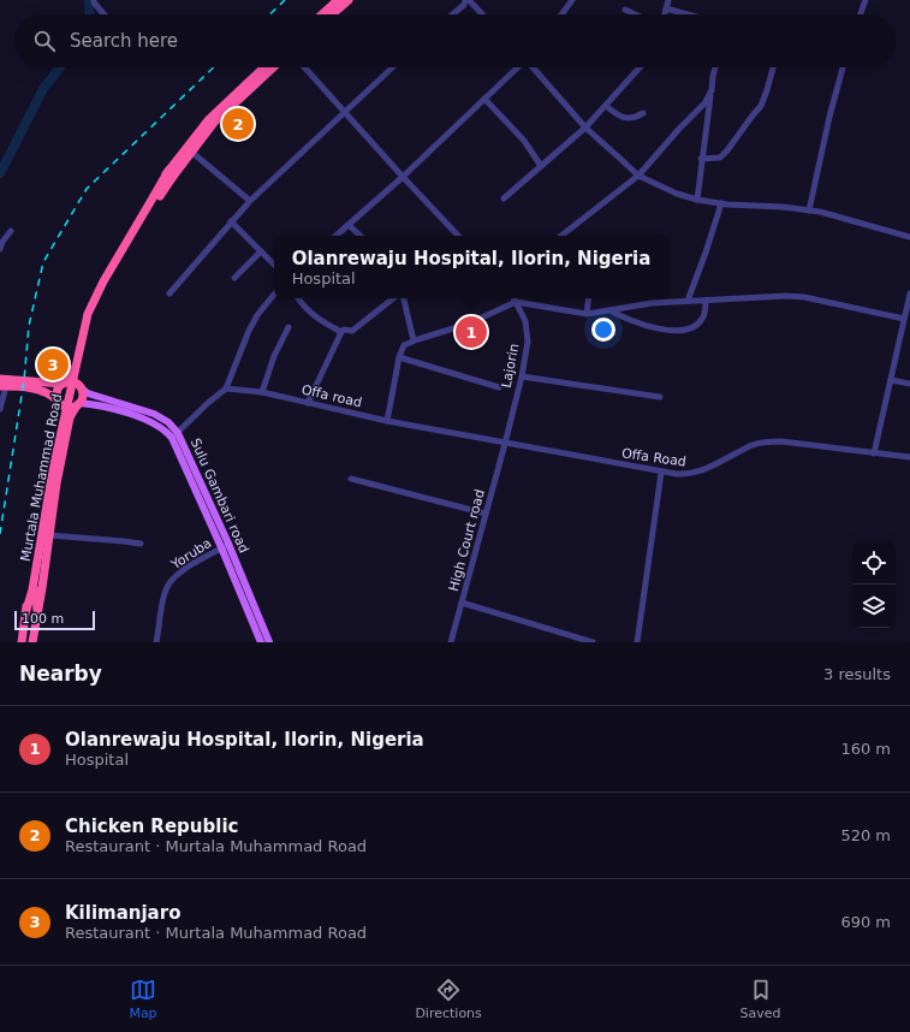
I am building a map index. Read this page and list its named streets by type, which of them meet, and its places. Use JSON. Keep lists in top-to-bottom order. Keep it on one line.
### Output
{"streets":{"highway":["Murtala Muhammad Road"],"main road":["Sulu Gambari road"],"street":["Lajorin","Offa road","Offa Road","High Court road","Yoruba"]},"crossings":[["Lajorin","Offa road"],["Lajorin","Offa Road"],["Lajorin","High Court road"],["Offa road","Offa Road"],["Offa road","High Court road"],["Offa Road","High Court road"],["Murtala Muhammad Road","Sulu Gambari road"],["Sulu Gambari road","Yoruba"]],"scale_bar":"100 m","page":{"search":"Search here","pins":["2","1","3"],"popup":["Olanrewaju Hospital, Ilorin, Nigeria","Hospital"],"scale":"100 m","heading":["Nearby","3 results"],"list":[{"mark":"1","name":"Olanrewaju Hospital, Ilorin, Nigeria","note":"Hospital","value":"160 m"},{"mark":"2","name":"Chicken Republic","note":"Restaurant · Murtala Muhammad Road","value":"520 m"},{"mark":"3","name":"Kilimanjaro","note":"Restaurant · Murtala Muhammad Road","value":"690 m"}],"nav":["Map","Directions","Saved"]}}
